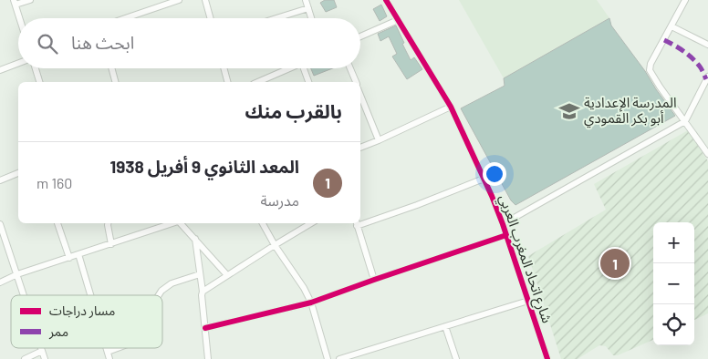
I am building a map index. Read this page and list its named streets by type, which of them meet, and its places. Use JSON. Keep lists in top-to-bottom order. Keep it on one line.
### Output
{"streets":{"street":["شارع اتحاد المغرب العربي"]},"places":{"school or university":["المدرسة الإعدادية أبو بكر القمودي"]},"legend":["مسار دراجات","ممر"],"page":{"search":"ابحث هنا","heading":"بالقرب منك","list":[{"mark":"1","name":"المعد الثانوي 9 أفريل 1938","note":"مدرسة","value":"160 m"}],"map_buttons":["+","−"],"pins":"1"}}
